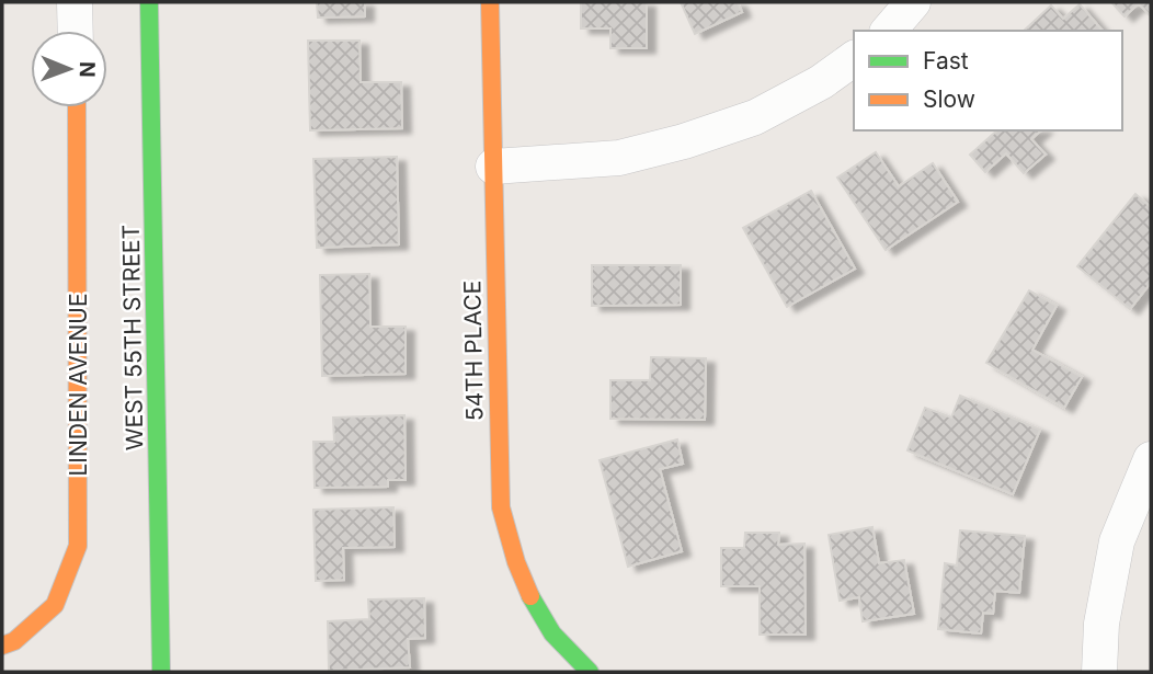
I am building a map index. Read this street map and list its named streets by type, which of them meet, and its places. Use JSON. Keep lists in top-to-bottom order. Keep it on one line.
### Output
{"streets":{"street":["WEST 55TH STREET","54TH PLACE","LINDEN AVENUE"]},"legend":["Fast","Slow"],"north":"right"}
